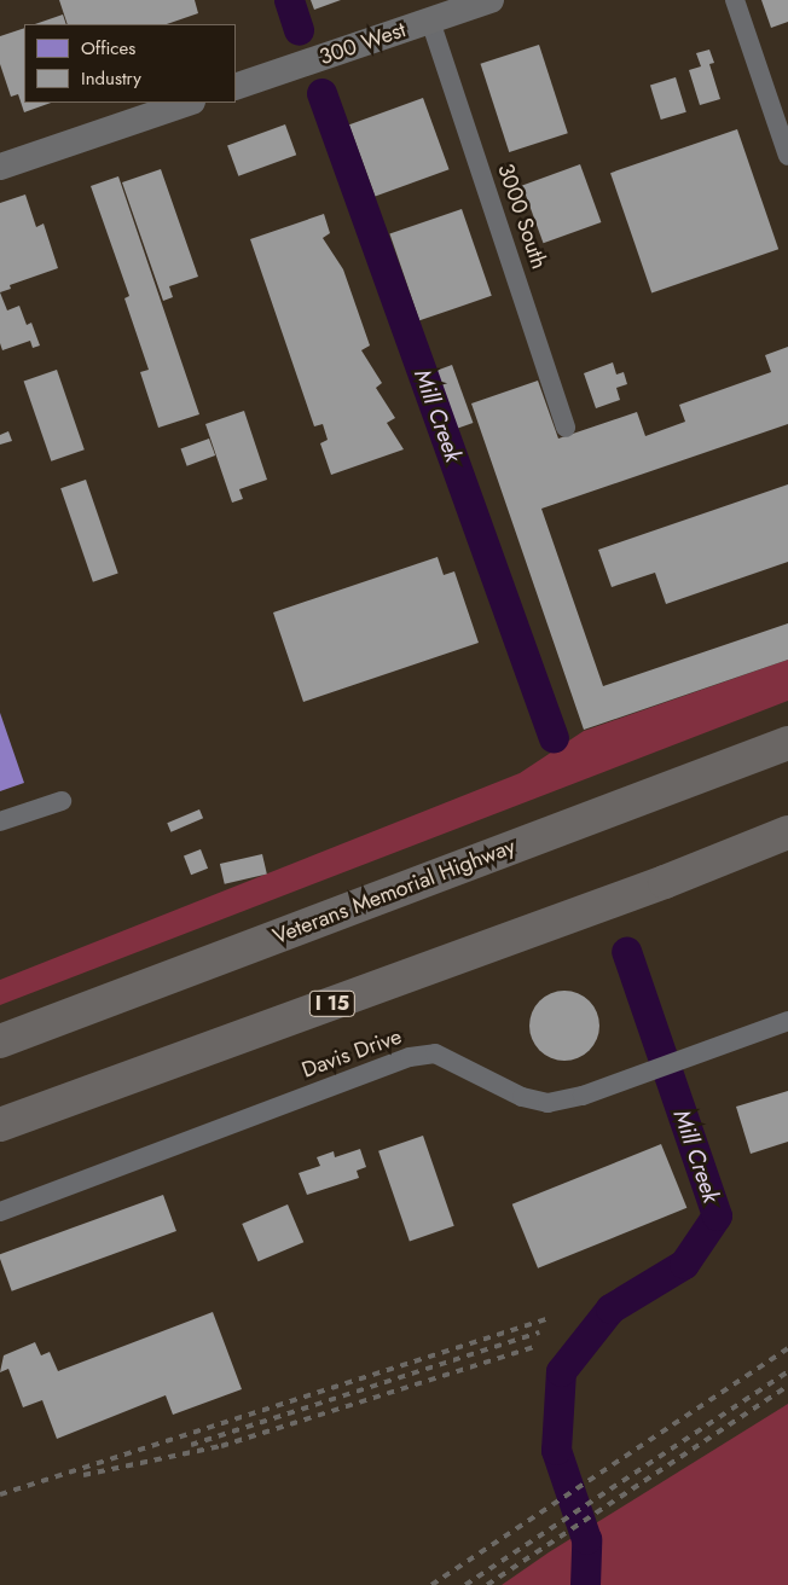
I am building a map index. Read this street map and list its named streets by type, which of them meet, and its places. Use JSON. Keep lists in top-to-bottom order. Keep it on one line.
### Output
{"streets":{"highway":["Veterans Memorial Highway","I 15"],"main road":["300 West"],"street":["3000 South","Davis Drive"]},"crossings":[["300 West","3000 South"]],"water":["Mill Creek"],"legend":["Offices","Industry"]}
